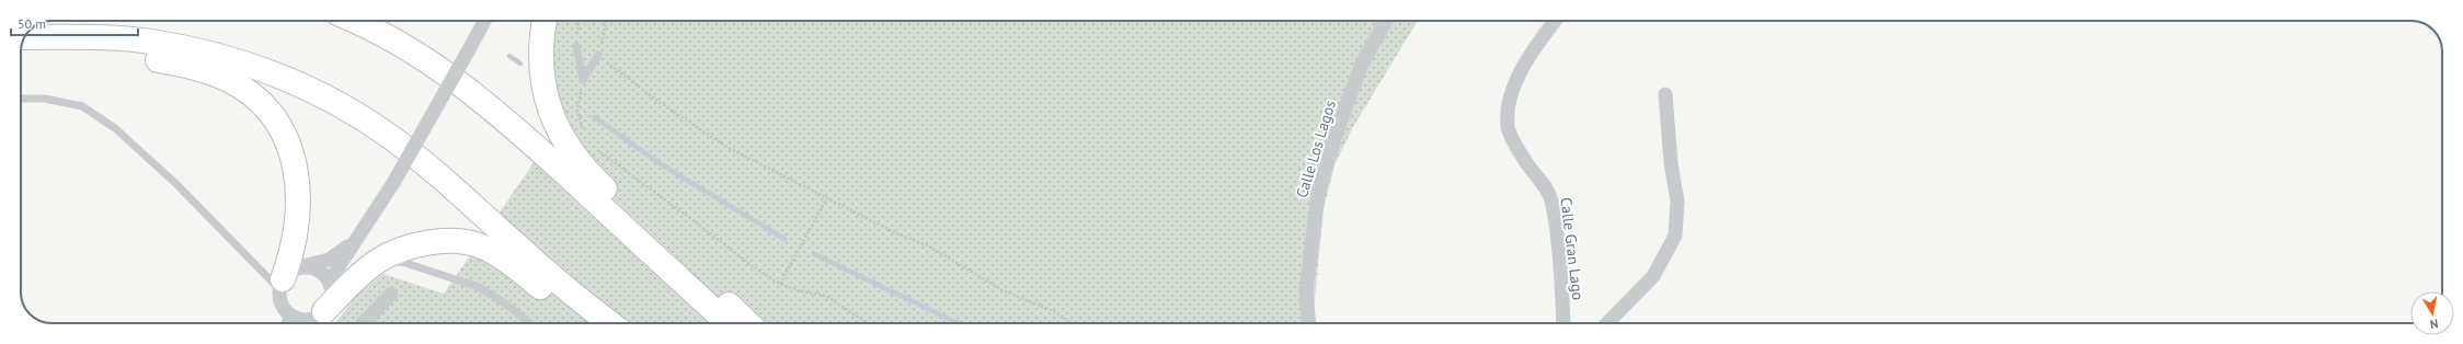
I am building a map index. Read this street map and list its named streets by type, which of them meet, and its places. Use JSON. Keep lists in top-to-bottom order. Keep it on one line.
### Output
{"streets":{"street":["Calle Los Lagos","Calle Gran Lago"]},"scale_bar":"50 m","north":"bottom"}
